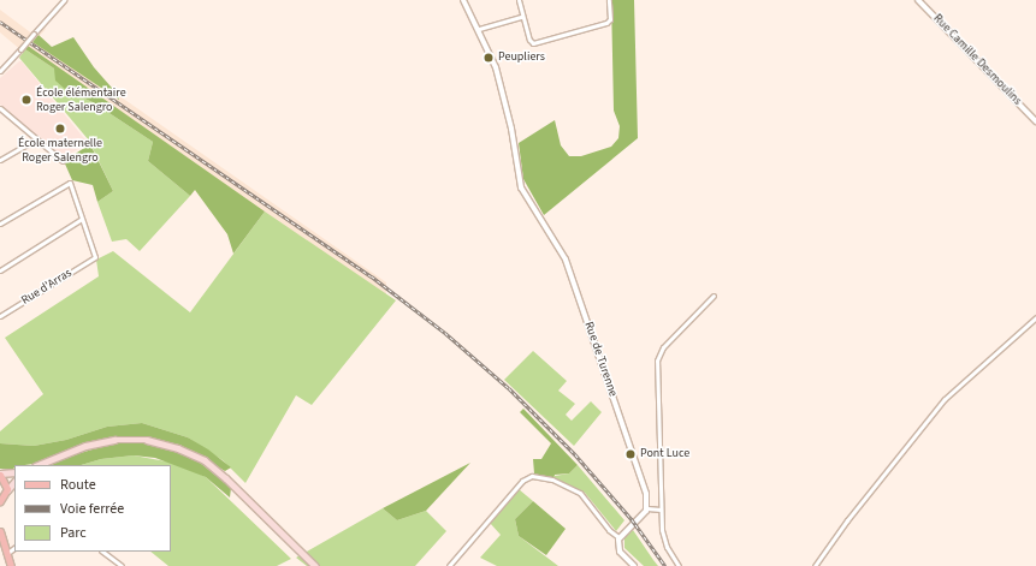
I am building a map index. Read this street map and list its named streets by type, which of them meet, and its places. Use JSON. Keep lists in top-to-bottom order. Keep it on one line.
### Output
{"streets":{"street":["Rue Camille Desmoulins","Rue d'Arras","Rue de Turenne"]},"places":["Peupliers","École élémentaire Roger Salengro","École maternelle Roger Salengro","Pont Luce"],"legend":["Route","Voie ferrée","Parc"]}
